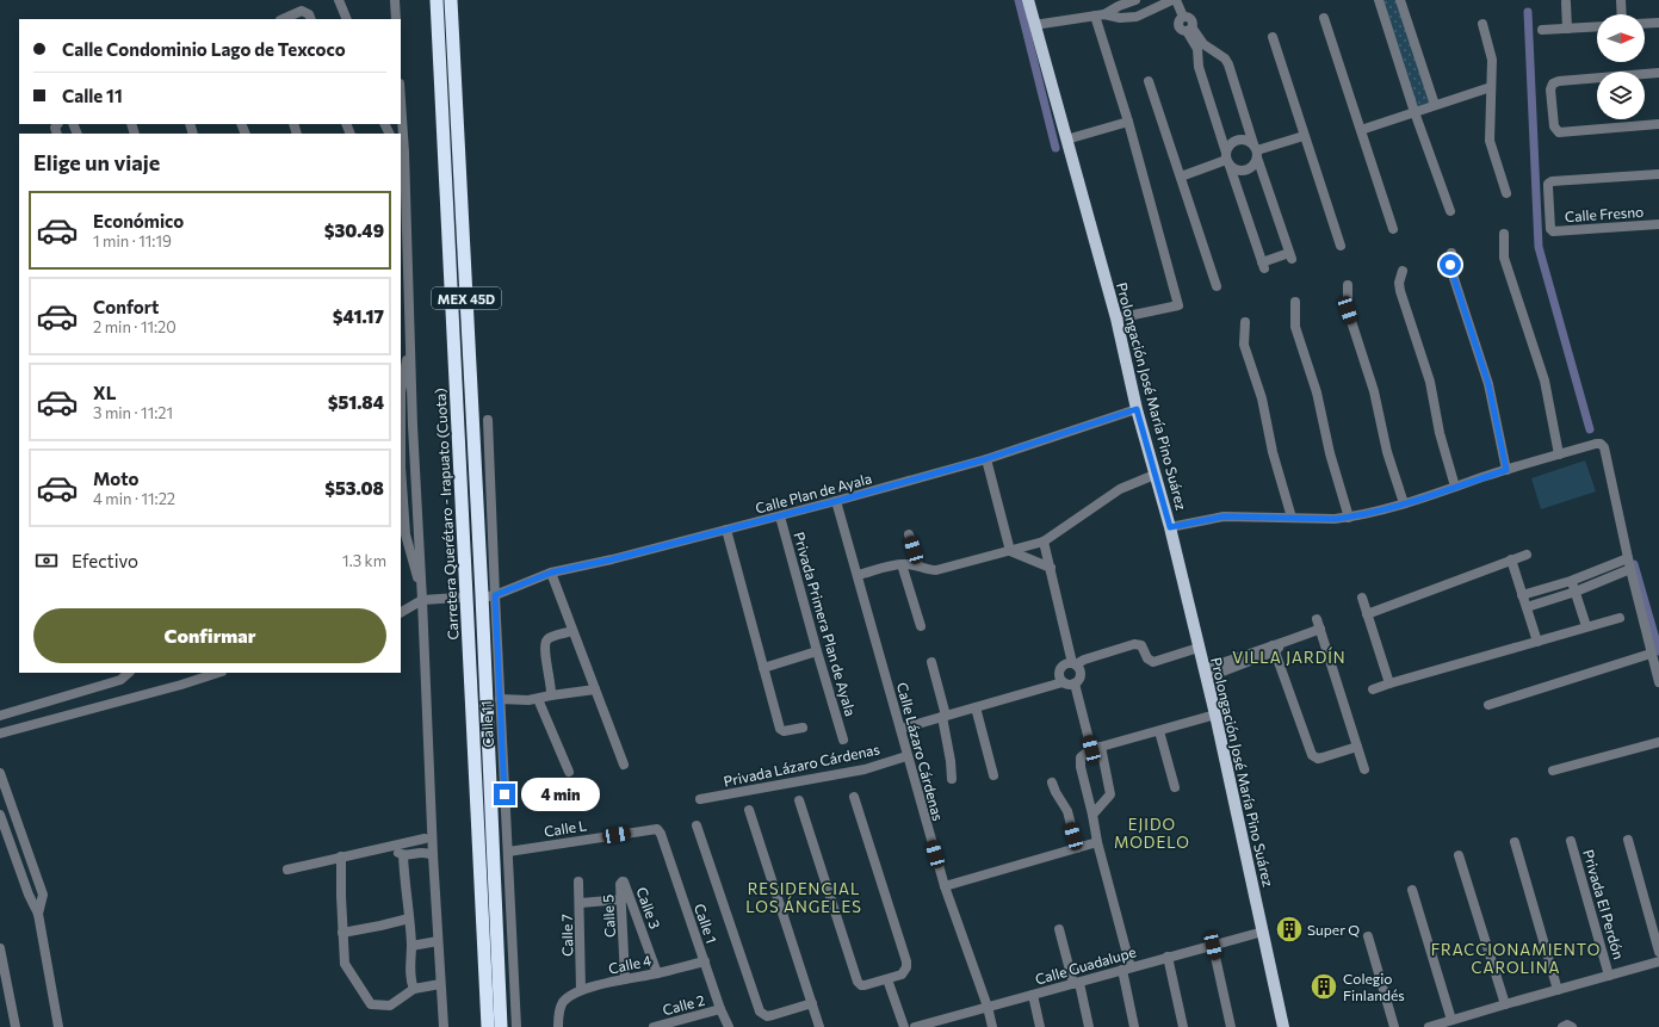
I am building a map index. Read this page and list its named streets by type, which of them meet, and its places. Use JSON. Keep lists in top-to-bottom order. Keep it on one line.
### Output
{"streets":{"highway":["MEX 45D","Carretera Querétaro - Irapuato (Cuota)"],"main road":["Prolongación José María Pino Suárez"],"street":["Calle Fresno","Calle Plan de Ayala","Privada Primera Plan de Ayala","Calle 11","Calle Lázaro Cárdenas","Privada Lázaro Cárdenas","Calle L","Privada El Perdón","Calle 3","Calle 5","Calle 1","Calle 7","Calle 4","Calle Guadalupe","Calle 2"]},"crossings":[["Prolongación José María Pino Suárez","Calle Plan de Ayala"],["Prolongación José María Pino Suárez","Calle Guadalupe"],["Calle Plan de Ayala","Privada Primera Plan de Ayala"],["Calle Plan de Ayala","Calle 11"],["Calle Plan de Ayala","Calle Lázaro Cárdenas"],["Calle 11","Calle L"],["Calle Lázaro Cárdenas","Privada Lázaro Cárdenas"],["Calle Lázaro Cárdenas","Calle Guadalupe"],["Calle L","Calle 1"],["Calle 3","Calle 5"],["Calle 3","Calle 4"],["Calle 5","Calle 4"],["Calle 1","Calle 4"],["Calle 1","Calle 2"],["Calle 7","Calle 4"]],"districts":["VILLA JARDÍN","EJIDO MODELO","RESIDENCIAL LOS ÁNGELES","FRACCIONAMIENTO CAROLINA"],"places":{"building":["Super Q","Colegio Finlandés"]},"north":"right","page":{"banner":["Calle Condominio Lago de Texcoco","Calle 11"],"heading":"Elige un viaje","list":[{"name":"Económico","note":"1 min · 11:19","value":"$30.49"},{"name":"Confort","note":"2 min · 11:20","value":"$41.17"},{"name":"XL","note":"3 min · 11:21","value":"$51.84"},{"name":"Moto","note":"4 min · 11:22","value":"$53.08"}],"pay":["Efectivo","1.3 km"],"buttons":"Confirmar","bubble":"4 min"}}
